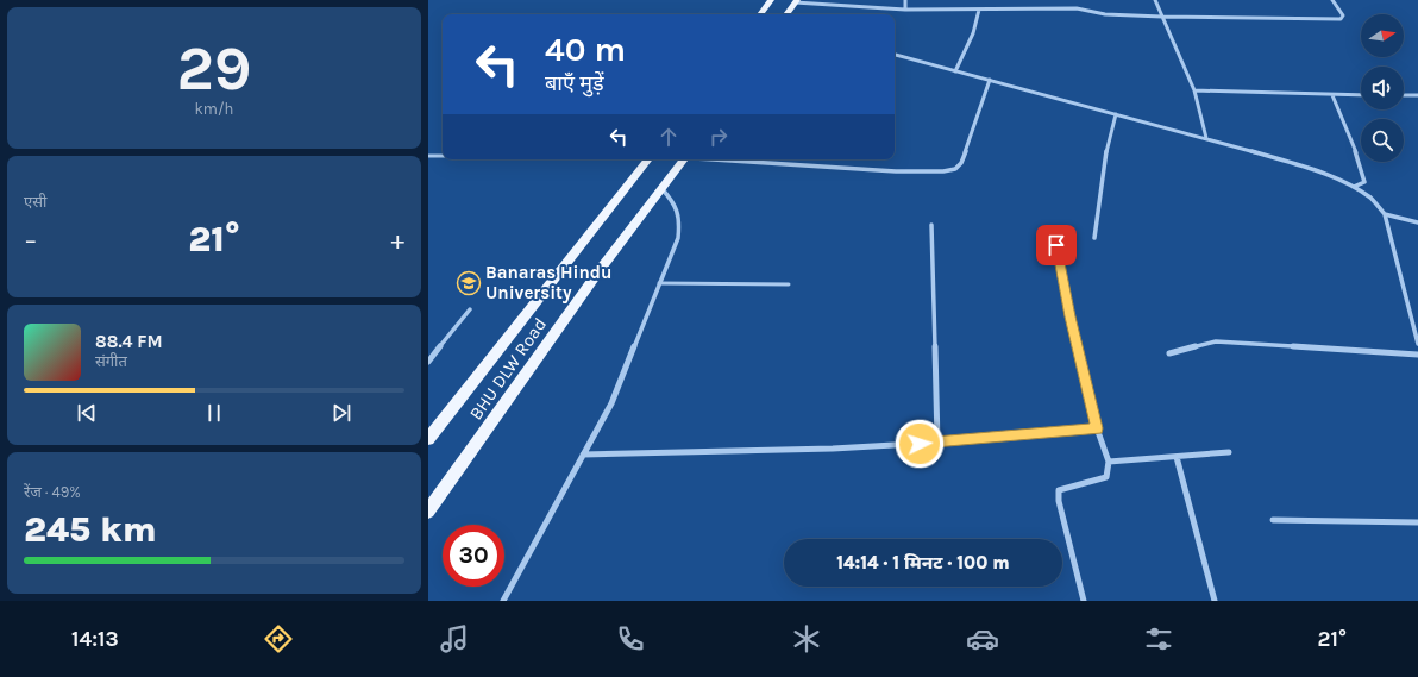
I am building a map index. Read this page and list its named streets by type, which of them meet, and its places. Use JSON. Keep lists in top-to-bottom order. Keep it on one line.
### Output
{"streets":{"main road":["BHU DLW Road"]},"places":{"school or university":["Banaras Hindu University"]},"north":"right","page":{"tile":[["29","km/h"],"एसी",["रेंज · 49%","245 km"]],"turn":["40 m","बाएँ मुड़ें"],"heat":["−","21°","+"],"song":["88.4 FM","संगीत"],"limit":"30","trip":"14:14 · 1 मिनट · 100 m","tabs":["14:13","21°"]}}
